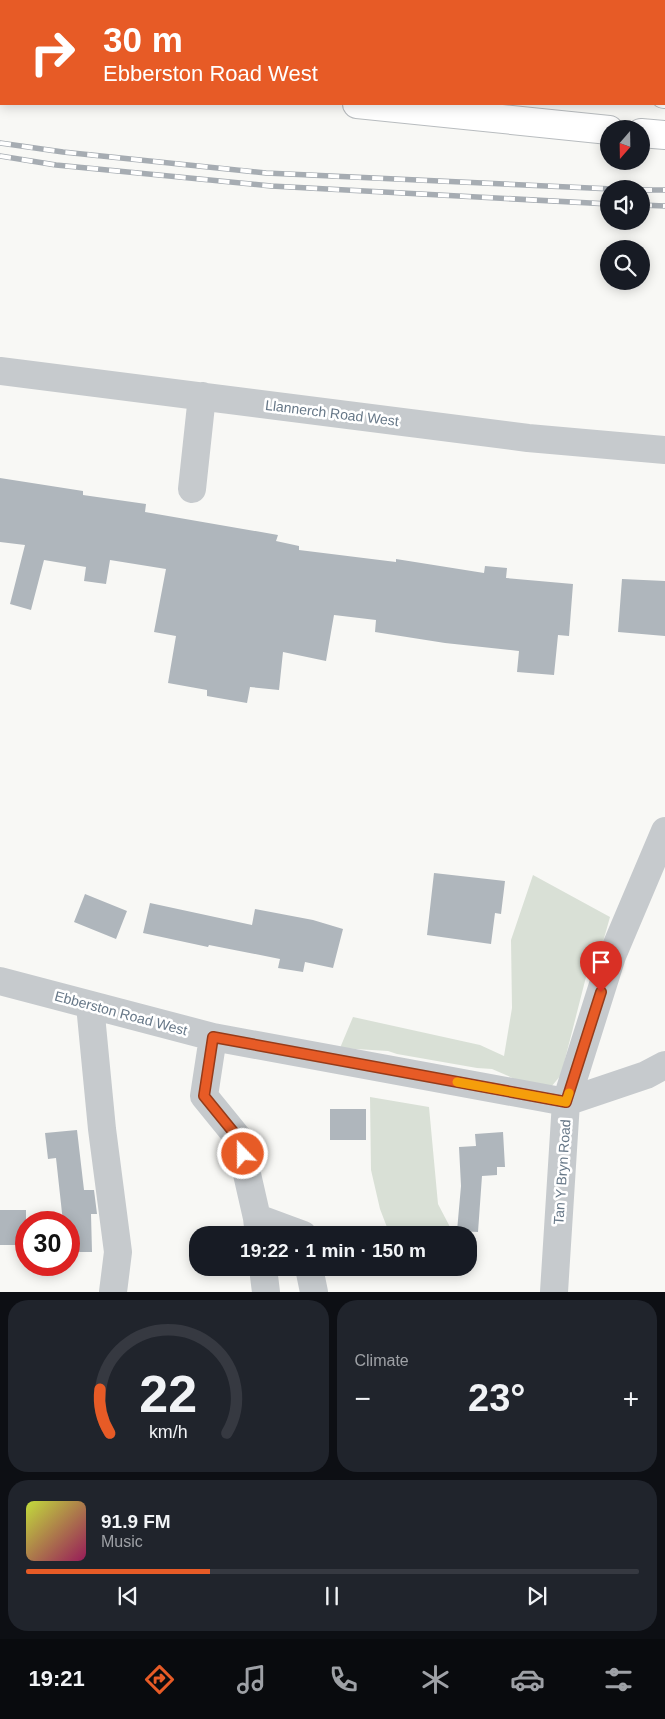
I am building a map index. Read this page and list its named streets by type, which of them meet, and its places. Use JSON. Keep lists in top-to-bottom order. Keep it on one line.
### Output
{"streets":{"street":["Llannerch Road West","Ebberston Road West","Tan Y Bryn Road"]},"crossings":[["Ebberston Road West","Tan Y Bryn Road"]],"north":"bottom","page":{"turn":["30 m","Ebberston Road West"],"limit":"30","trip":"19:22 · 1 min · 150 m","tile":"Climate","heat":["−","23°","+"],"song":["91.9 FM","Music"],"tabs":"19:21","gauge":["22","km/h"]}}
